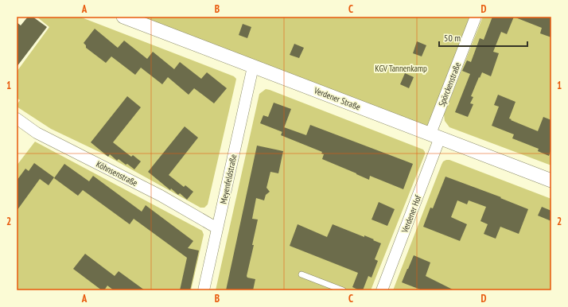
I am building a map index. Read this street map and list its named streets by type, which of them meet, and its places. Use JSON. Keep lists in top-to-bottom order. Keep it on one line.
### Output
{"streets":{"street":["Spörckenstraße","Verdener Straße","Köhnsenstraße","Meyenfeldstraße","Verdener Hof"]},"crossings":[["Spörckenstraße","Verdener Straße"],["Spörckenstraße","Verdener Hof"],["Verdener Straße","Meyenfeldstraße"],["Verdener Straße","Verdener Hof"],["Köhnsenstraße","Meyenfeldstraße"]],"parks":["KGV Tannenkamp"],"scale_bar":"50 m","grid":{"columns":["A","B","C","D"],"rows":["1","2"]}}
